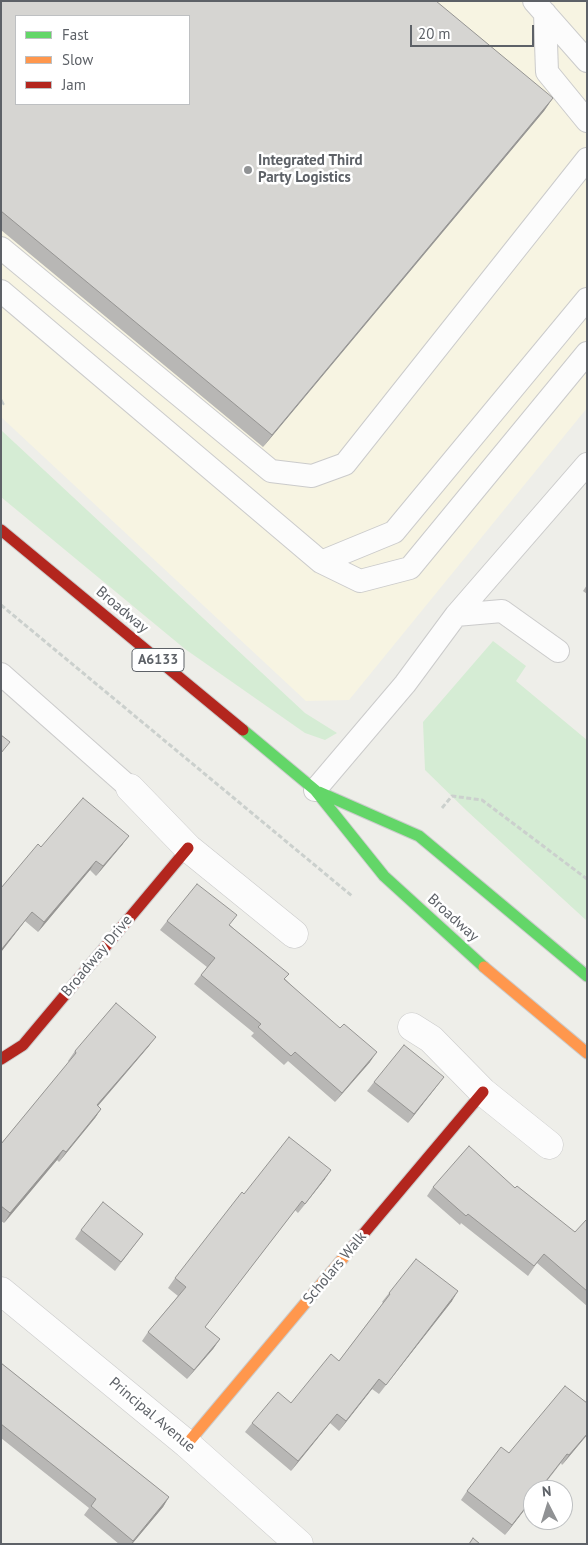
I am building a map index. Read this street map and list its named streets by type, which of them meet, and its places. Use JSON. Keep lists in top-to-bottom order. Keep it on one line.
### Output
{"streets":{"main road":["Broadway","A6133","Broadway Drive","Scholars Walk"],"street":["Principal Avenue"]},"crossings":[["Scholars Walk","Principal Avenue"]],"places":["Integrated Third Party Logistics"],"legend":["Fast","Slow","Jam"],"scale_bar":"20 m","north":"top"}
